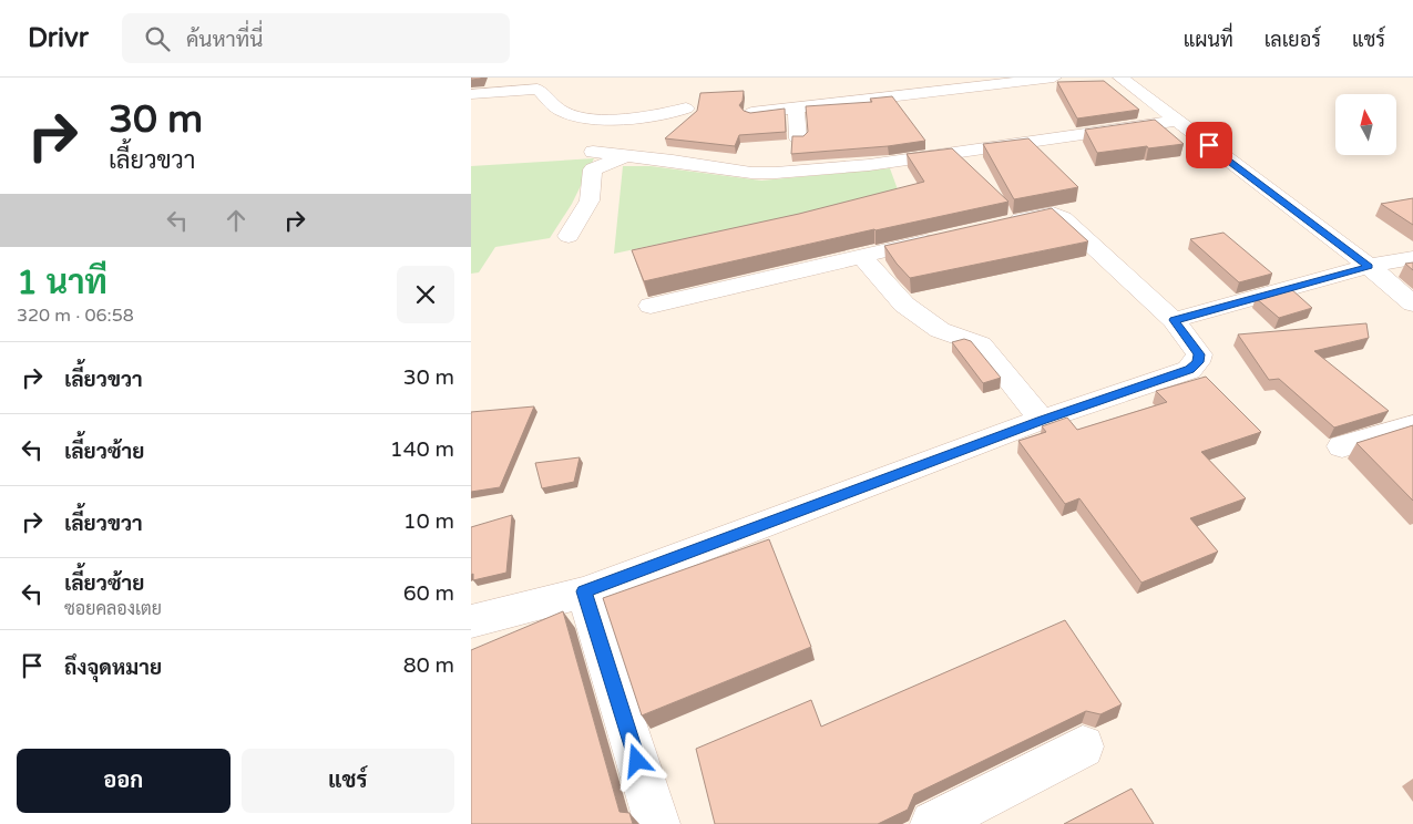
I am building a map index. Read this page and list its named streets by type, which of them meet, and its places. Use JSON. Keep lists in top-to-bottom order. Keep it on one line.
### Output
{"north":"top","page":{"header":"Drivr","search":"ค้นหาที่นี่","nav":["แผนที่","เลเยอร์","แชร์"],"turn":["30 m","เลี้ยวขวา"],"heading":["1 นาที","320 m · 06:58"],"list":[{"name":"เลี้ยวขวา","value":"30 m"},{"name":"เลี้ยวซ้าย","value":"140 m"},{"name":"เลี้ยวขวา","value":"10 m"},{"name":"เลี้ยวซ้าย","note":"ซอยคลองเตย","value":"60 m"},{"name":"ถึงจุดหมาย","value":"80 m"}],"buttons":["ออก","แชร์"]}}
